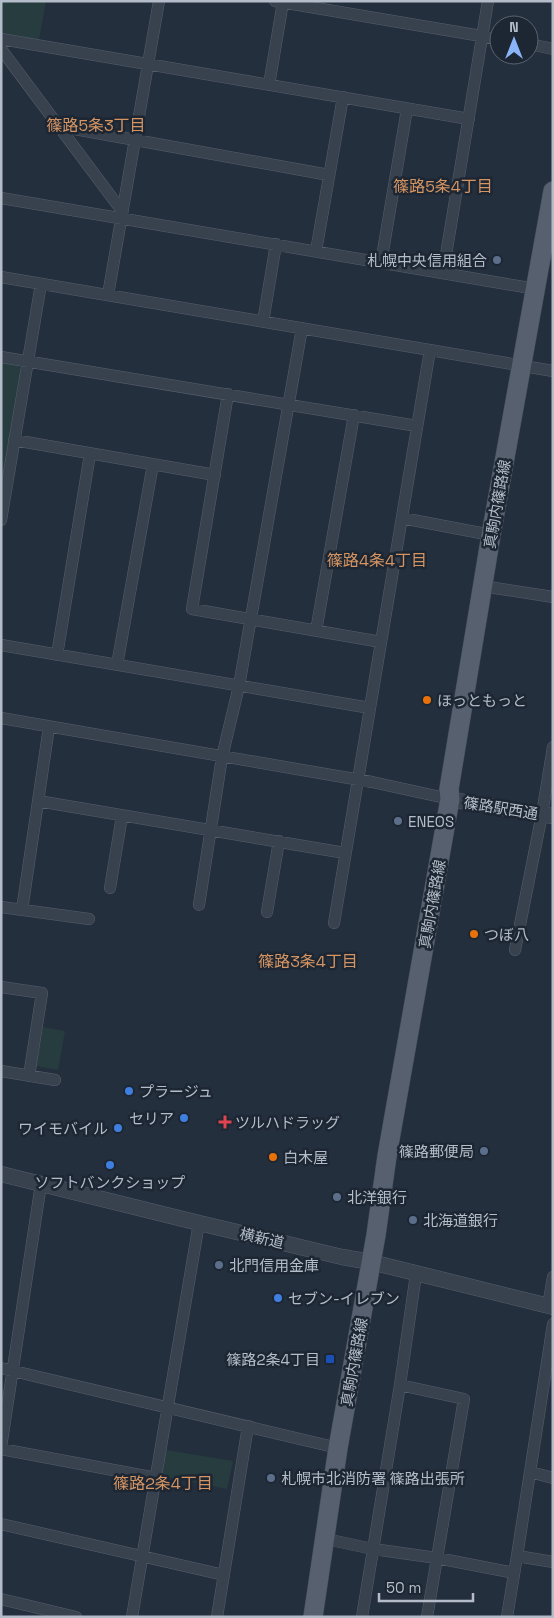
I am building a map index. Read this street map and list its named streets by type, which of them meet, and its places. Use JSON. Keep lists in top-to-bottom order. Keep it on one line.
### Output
{"streets":{"main road":["真駒内篠路線"],"street":["篠路駅西通","横新道"]},"crossings":[["真駒内篠路線","篠路駅西通"],["真駒内篠路線","横新道"]],"districts":["篠路5条3丁目","篠路5条4丁目","篠路4条4丁目","篠路3条4丁目","篠路2条4丁目"],"places":{"other":["札幌中央信用組合","ほっともっと","ENEOS","つぼ八","プラージュ","セリア","ワイモバイル","篠路郵便局","白木屋","ソフトバンクショップ","北洋銀行","北海道銀行","北門信用金庫","セブン-イレブン","札幌市北消防署 篠路出張所"],"health":["ツルハドラッグ"],"transit":["篠路2条4丁目"]},"scale_bar":"50 m","north":"top"}
